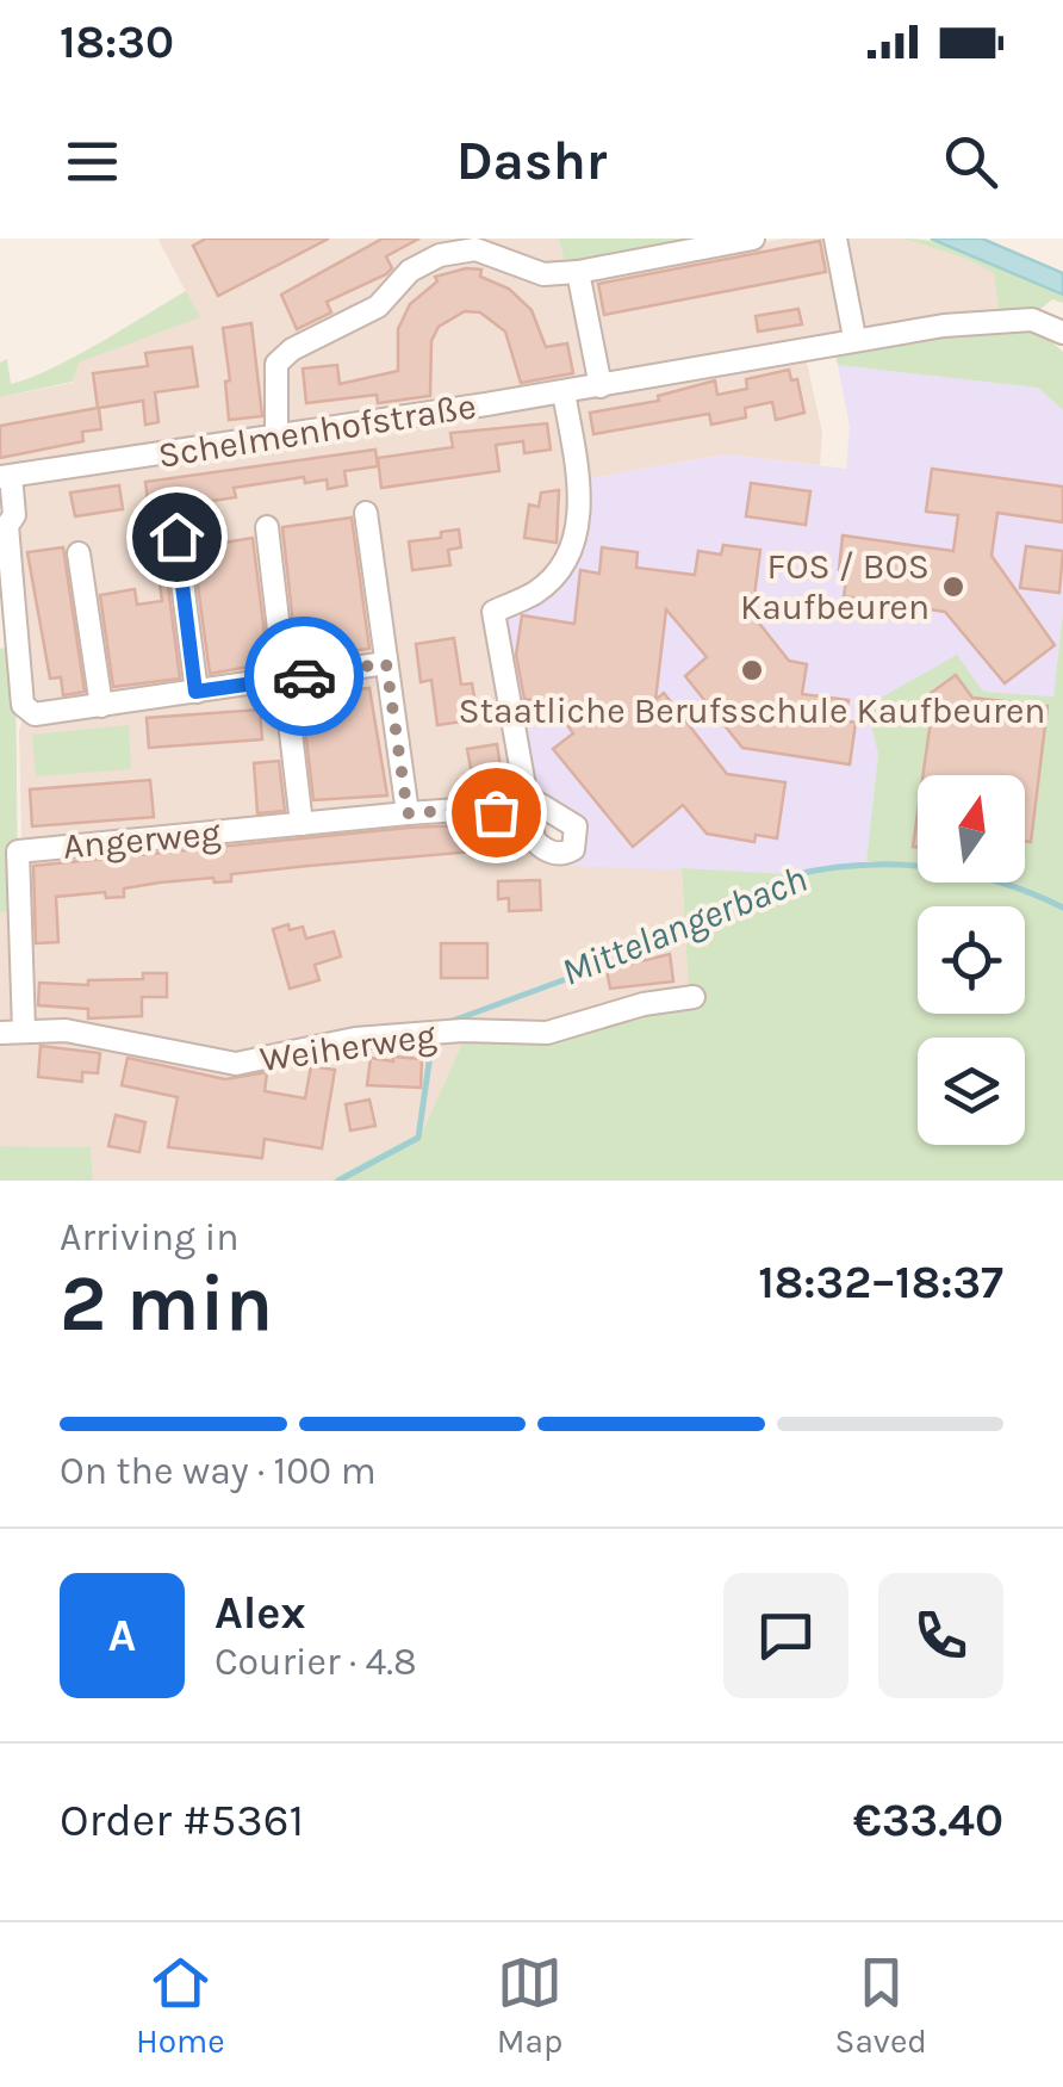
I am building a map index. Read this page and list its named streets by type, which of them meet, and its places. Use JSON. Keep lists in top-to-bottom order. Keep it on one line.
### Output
{"streets":{"street":["Schelmenhofstraße","Angerweg","Weiherweg"]},"crossings":[["Angerweg","Weiherweg"]],"water":["Mittelangerbach"],"places":["FOS / BOS Kaufbeuren","Staatliche Berufsschule Kaufbeuren"],"north":"top","page":{"status":"18:30","header":"Dashr","heading":["2 min","Arriving in","18:32–18:37"],"panel":["Alex","Courier · 4.8","Order #5361","€33.40"],"bar":"On the way · 100 m","round":"A","tabs":["Home","Map","Saved"]}}
